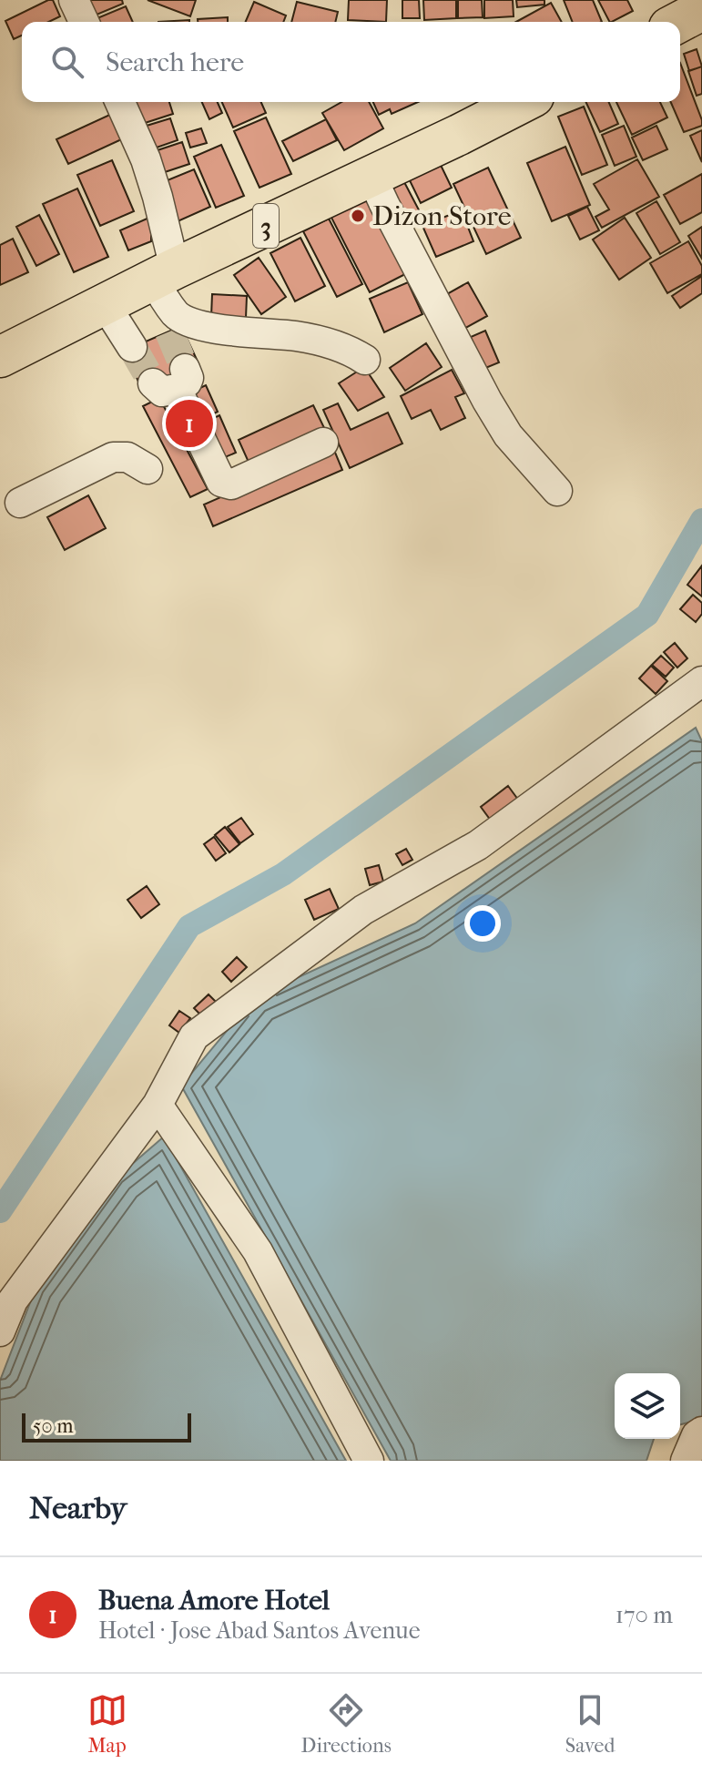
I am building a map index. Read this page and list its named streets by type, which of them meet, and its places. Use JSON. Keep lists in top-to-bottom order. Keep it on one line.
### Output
{"streets":{"highway":["3"]},"places":["Dizon Store"],"scale_bar":"50 m","page":{"search":"Search here","pins":"1","scale":"50 m","heading":"Nearby","list":[{"mark":"1","name":"Buena Amore Hotel","note":"Hotel · Jose Abad Santos Avenue","value":"170 m"}],"nav":["Map","Directions","Saved"]}}
